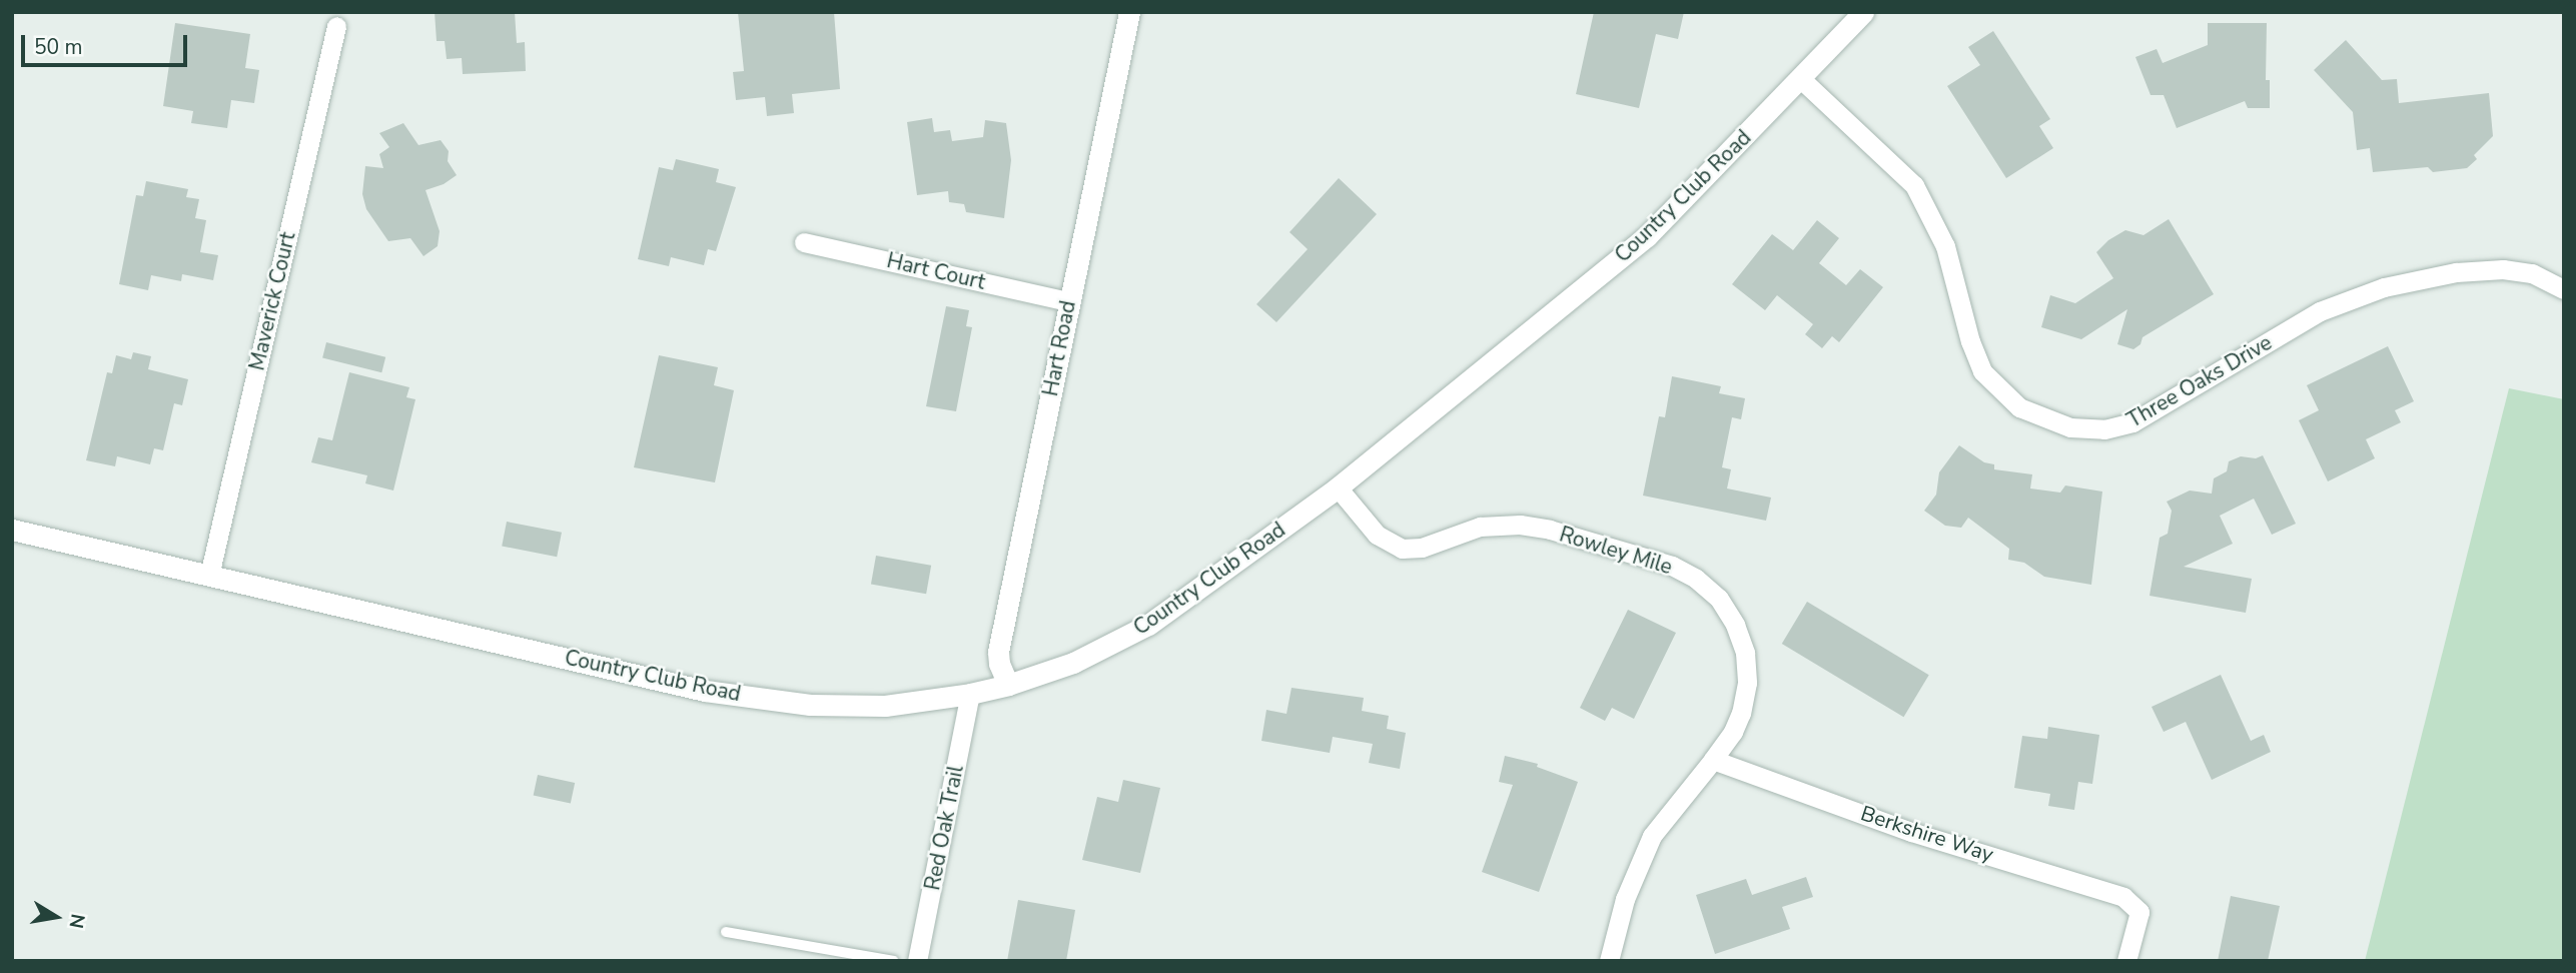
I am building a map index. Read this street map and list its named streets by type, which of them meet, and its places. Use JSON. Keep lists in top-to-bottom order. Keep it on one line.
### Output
{"streets":{"main road":["Country Club Road","Hart Road"],"street":["Hart Court","Maverick Court","Three Oaks Drive","Rowley Mile","Red Oak Trail","Berkshire Way"]},"crossings":[["Country Club Road","Maverick Court"],["Country Club Road","Hart Road"],["Country Club Road","Three Oaks Drive"],["Country Club Road","Rowley Mile"],["Country Club Road","Red Oak Trail"],["Hart Court","Hart Road"],["Rowley Mile","Berkshire Way"]],"scale_bar":"50 m","north":"right"}
